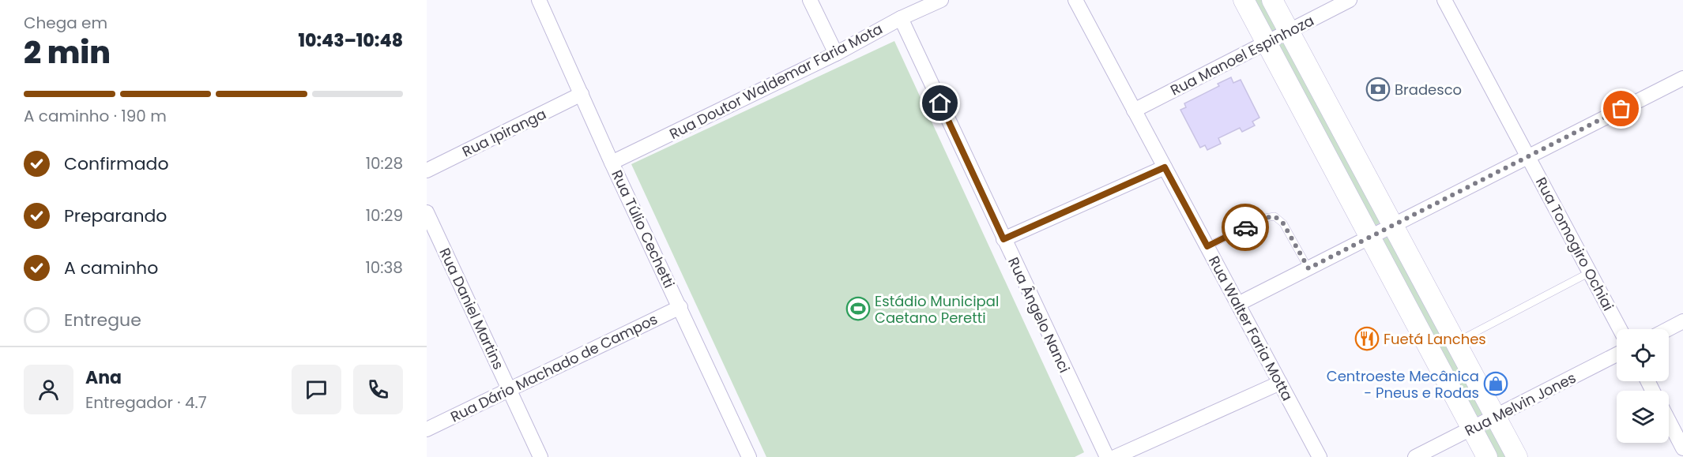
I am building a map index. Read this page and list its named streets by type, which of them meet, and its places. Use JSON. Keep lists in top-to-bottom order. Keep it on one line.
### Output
{"streets":{"street":["Rua Manoel Espinhoza","Rua Doutor Waldemar Faria Mota","Rua Ipiranga","Rua Túlio Cechetti","Rua Tomogiro Ochiai","Rua Daniel Martins","Rua Ângelo Nanci","Rua Walter Faria Motta","Rua Dário Machado de Campos","Rua Melvin Jones"]},"crossings":[["Rua Manoel Espinhoza","Rua Walter Faria Motta"],["Rua Doutor Waldemar Faria Mota","Rua Túlio Cechetti"],["Rua Doutor Waldemar Faria Mota","Rua Ângelo Nanci"],["Rua Ipiranga","Rua Túlio Cechetti"],["Rua Túlio Cechetti","Rua Dário Machado de Campos"],["Rua Daniel Martins","Rua Dário Machado de Campos"]],"places":{"bank":["Bradesco"],"sports":["Estádio Municipal Caetano Peretti"],"restaurant":["Fuetá Lanches"],"shop":["Centroeste Mecânica - Pneus e Rodas"]},"page":{"heading":["2 min","Chega em","10:43–10:48"],"panel":["Ana","Entregador · 4.7"],"bar":"A caminho · 190 m","list":[["Confirmado","10:28"],["Preparando","10:29"],["A caminho","10:38"],"Entregue"]}}
